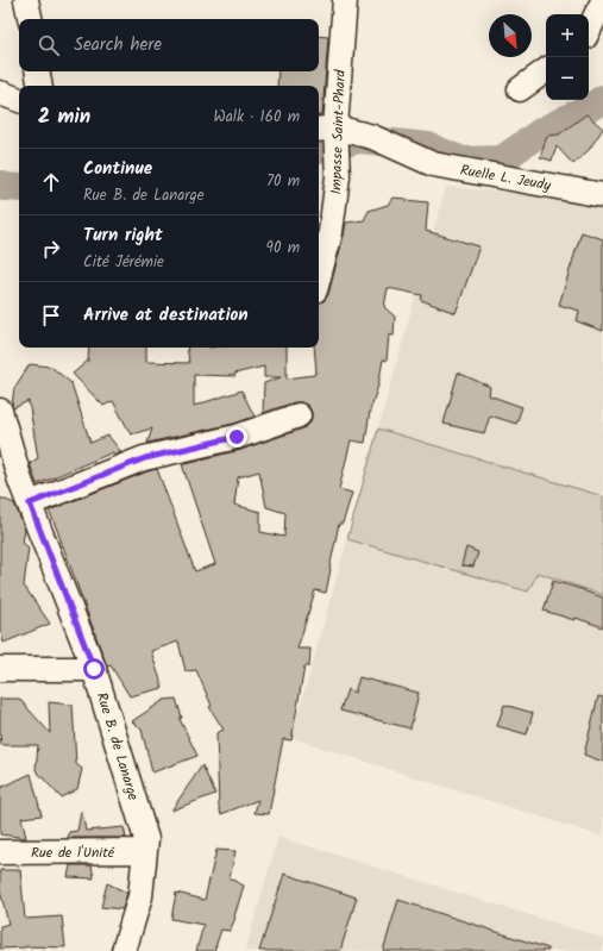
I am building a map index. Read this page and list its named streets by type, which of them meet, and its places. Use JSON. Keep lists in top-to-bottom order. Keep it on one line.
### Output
{"streets":{"street":["Impasse Saint-Phard","Ruelle L. Jeudy","Rue B. de Lanarge","Rue de l'Unité"]},"crossings":[["Impasse Saint-Phard","Ruelle L. Jeudy"],["Rue B. de Lanarge","Rue de l'Unité"]],"north":"bottom right","page":{"map_buttons":["+","−"],"search":"Search here","heading":["2 min","Walk · 160 m"],"list":[["Continue","Rue B. de Lanarge","70 m"],["Turn right","Cité Jérémie","90 m"],"Arrive at destination"]}}
